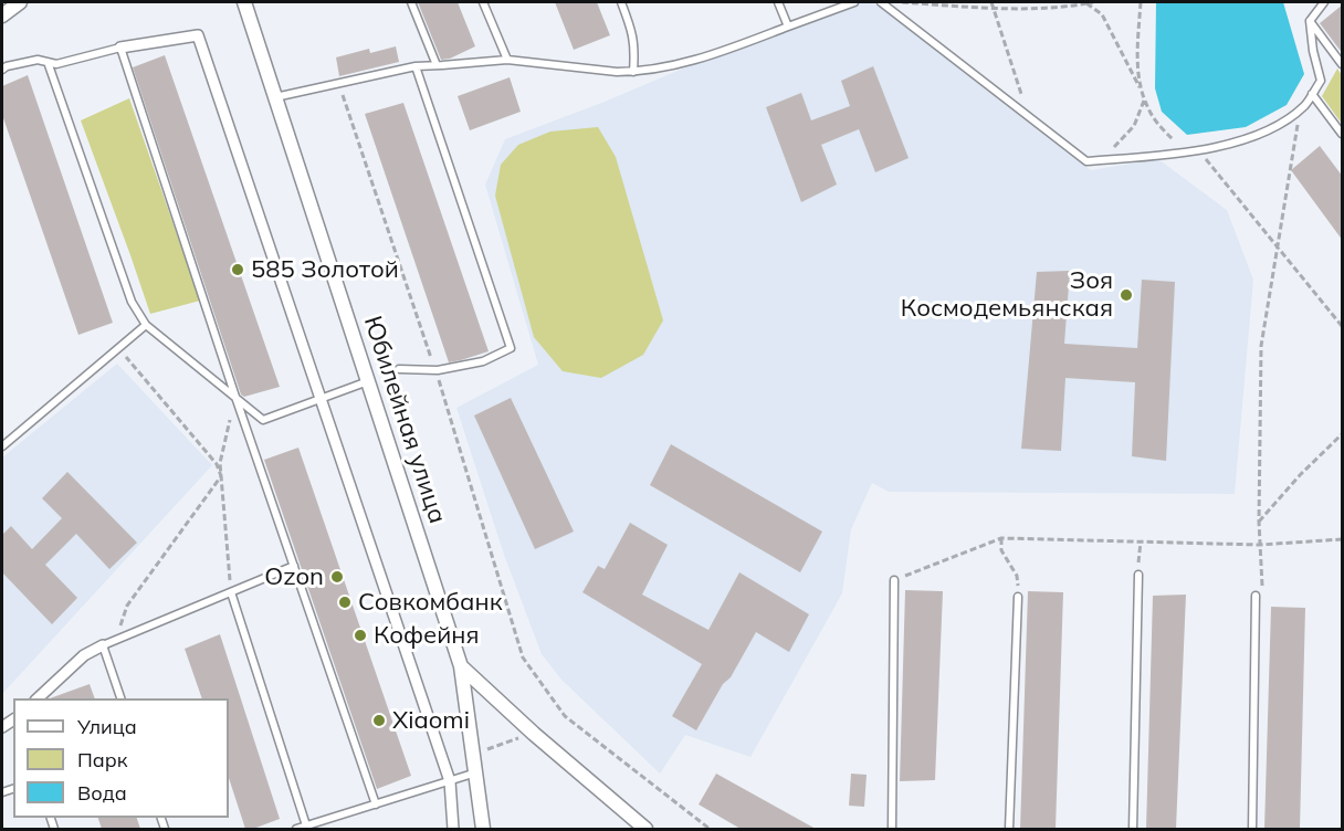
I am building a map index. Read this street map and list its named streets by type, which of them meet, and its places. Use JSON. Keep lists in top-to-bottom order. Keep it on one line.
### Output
{"streets":{"street":["Юбилейная улица"]},"places":["585 Золотой","Зоя Космодемьянская","Ozon","Совкомбанк","Кофейня","Xiaomi"],"legend":["Улица","Парк","Вода"]}
